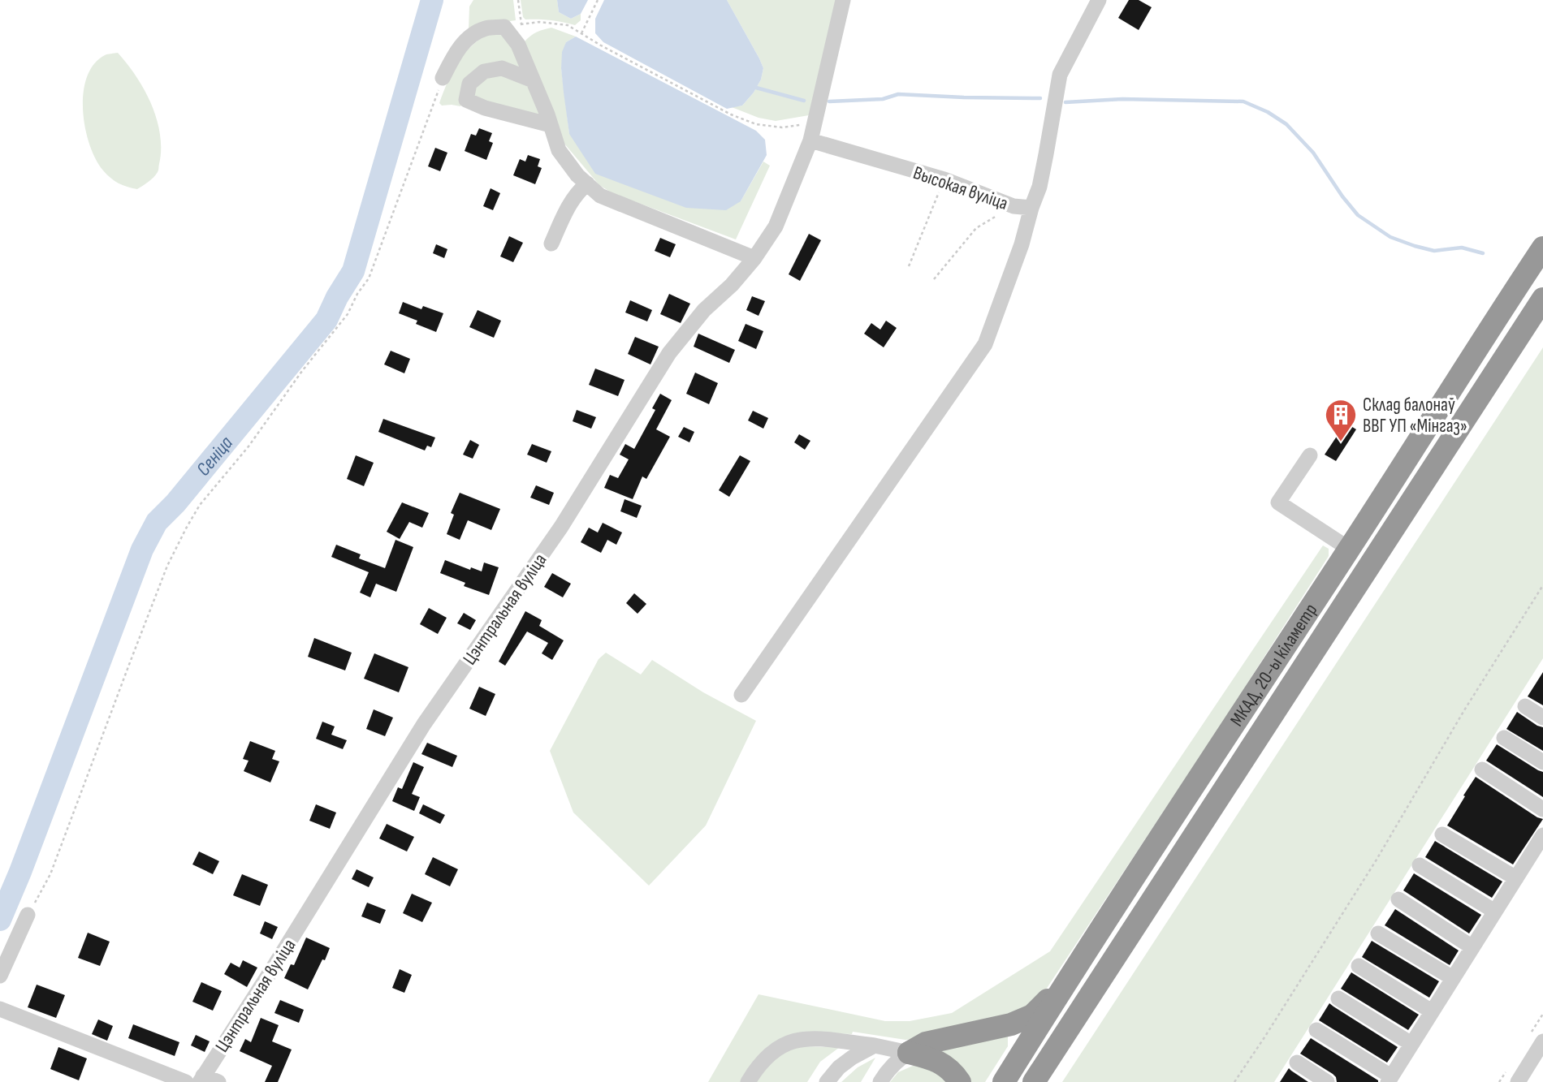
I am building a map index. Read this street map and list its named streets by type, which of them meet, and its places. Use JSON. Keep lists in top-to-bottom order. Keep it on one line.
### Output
{"streets":{"highway":["МКАД, 20-ы кіламетр"],"street":["Высокая вуліца","Цэнтральная вуліца"]},"crossings":[["Высокая вуліца","Цэнтральная вуліца"]],"water":["Сеніца"],"places":{"building":["Склад балонаў ВВГ УП «Мінгаз»"]}}
